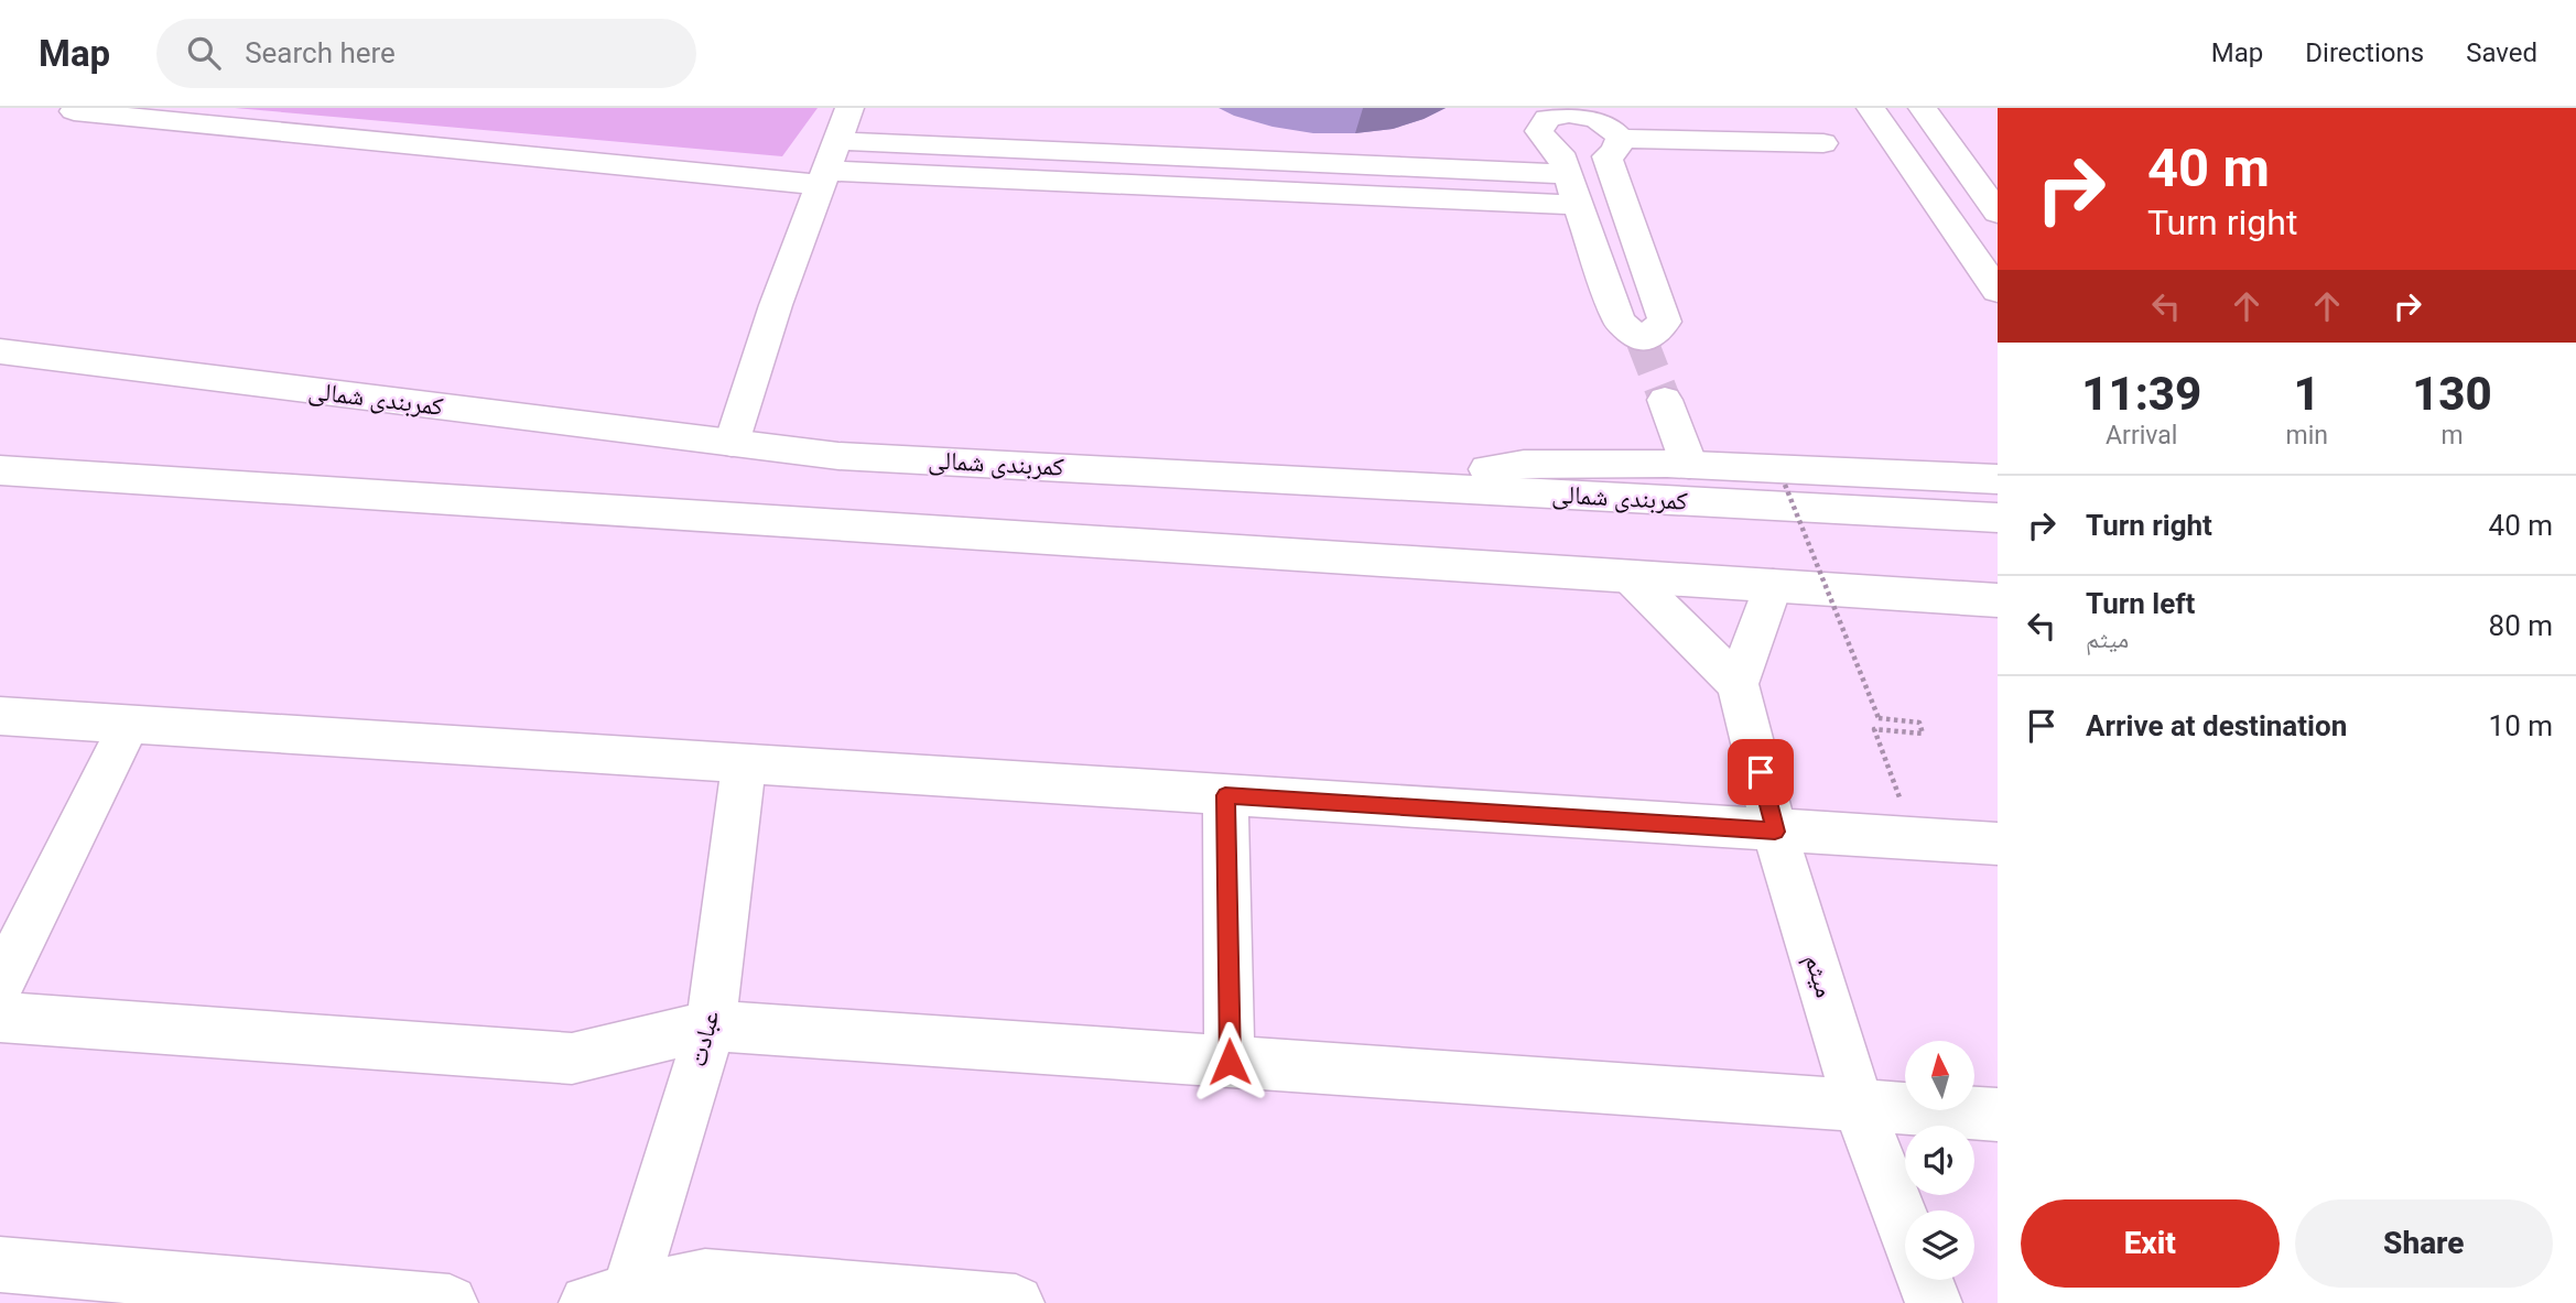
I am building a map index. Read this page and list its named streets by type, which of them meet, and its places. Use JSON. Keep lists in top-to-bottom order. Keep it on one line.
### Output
{"streets":{"main road":["کمربندی شمالی","میثم","عبادت"]},"north":"top","page":{"header":"Map","search":"Search here","nav":["Map","Directions","Saved"],"turn":["40 m","Turn right"],"eta":["11:39","Arrival","1","min","130","m"],"list":[{"name":"Turn right","value":"40 m"},{"name":"Turn left","note":"میثم","value":"80 m"},{"name":"Arrive at destination","value":"10 m"}],"buttons":["Exit","Share"]}}
